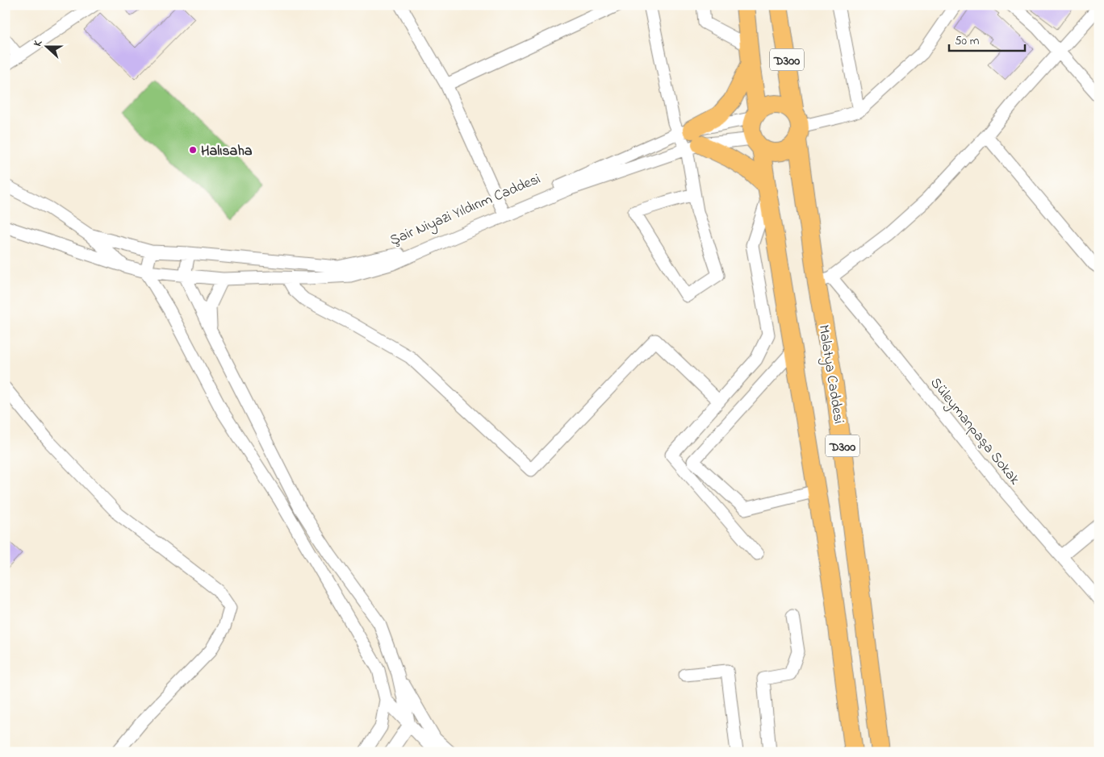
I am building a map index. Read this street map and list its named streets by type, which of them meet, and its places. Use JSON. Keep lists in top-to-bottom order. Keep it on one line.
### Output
{"streets":{"highway":["D300","Malatya Caddesi"],"street":["Şair Niyazi Yıldırım Caddesi","Süleymanpaşa Sokak"]},"crossings":[["D300","Şair Niyazi Yıldırım Caddesi"],["D300","Malatya Caddesi"],["Şair Niyazi Yıldırım Caddesi","Malatya Caddesi"],["Malatya Caddesi","Süleymanpaşa Sokak"]],"places":["Halısaha"],"scale_bar":"50 m","north":"left"}
